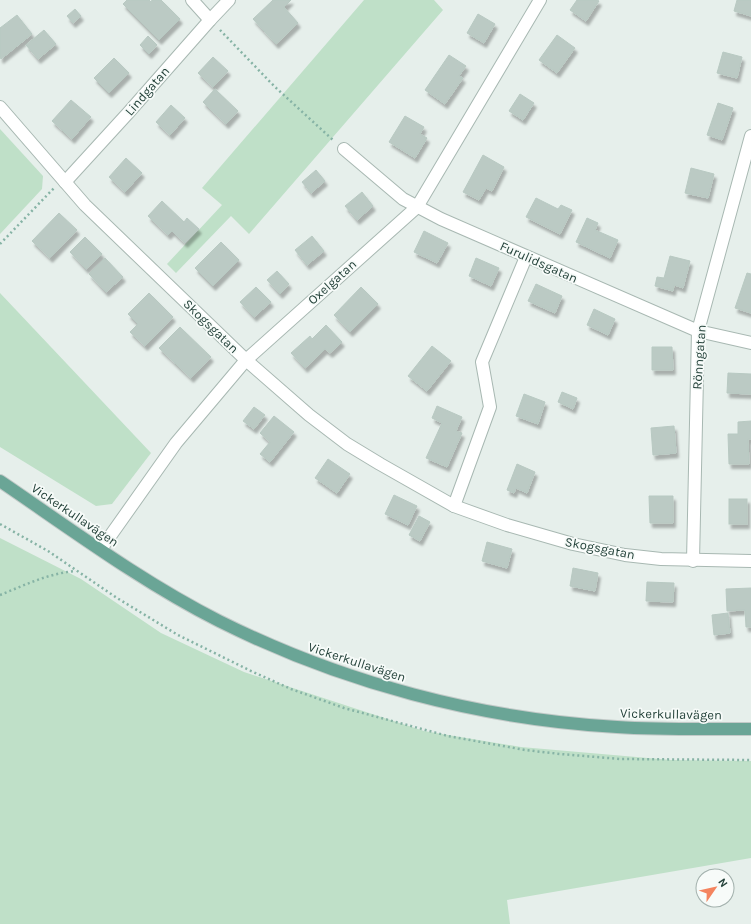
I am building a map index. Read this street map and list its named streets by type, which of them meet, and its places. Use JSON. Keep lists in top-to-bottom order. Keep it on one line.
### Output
{"streets":{"main road":["Vickerkullavägen"],"street":["Lindgatan","Furulidsgatan","Oxelgatan","Skogsgatan","Rönngatan"]},"crossings":[["Lindgatan","Skogsgatan"],["Furulidsgatan","Oxelgatan"],["Furulidsgatan","Rönngatan"],["Oxelgatan","Skogsgatan"],["Oxelgatan","Vickerkullavägen"],["Skogsgatan","Rönngatan"]],"north":"top right"}
